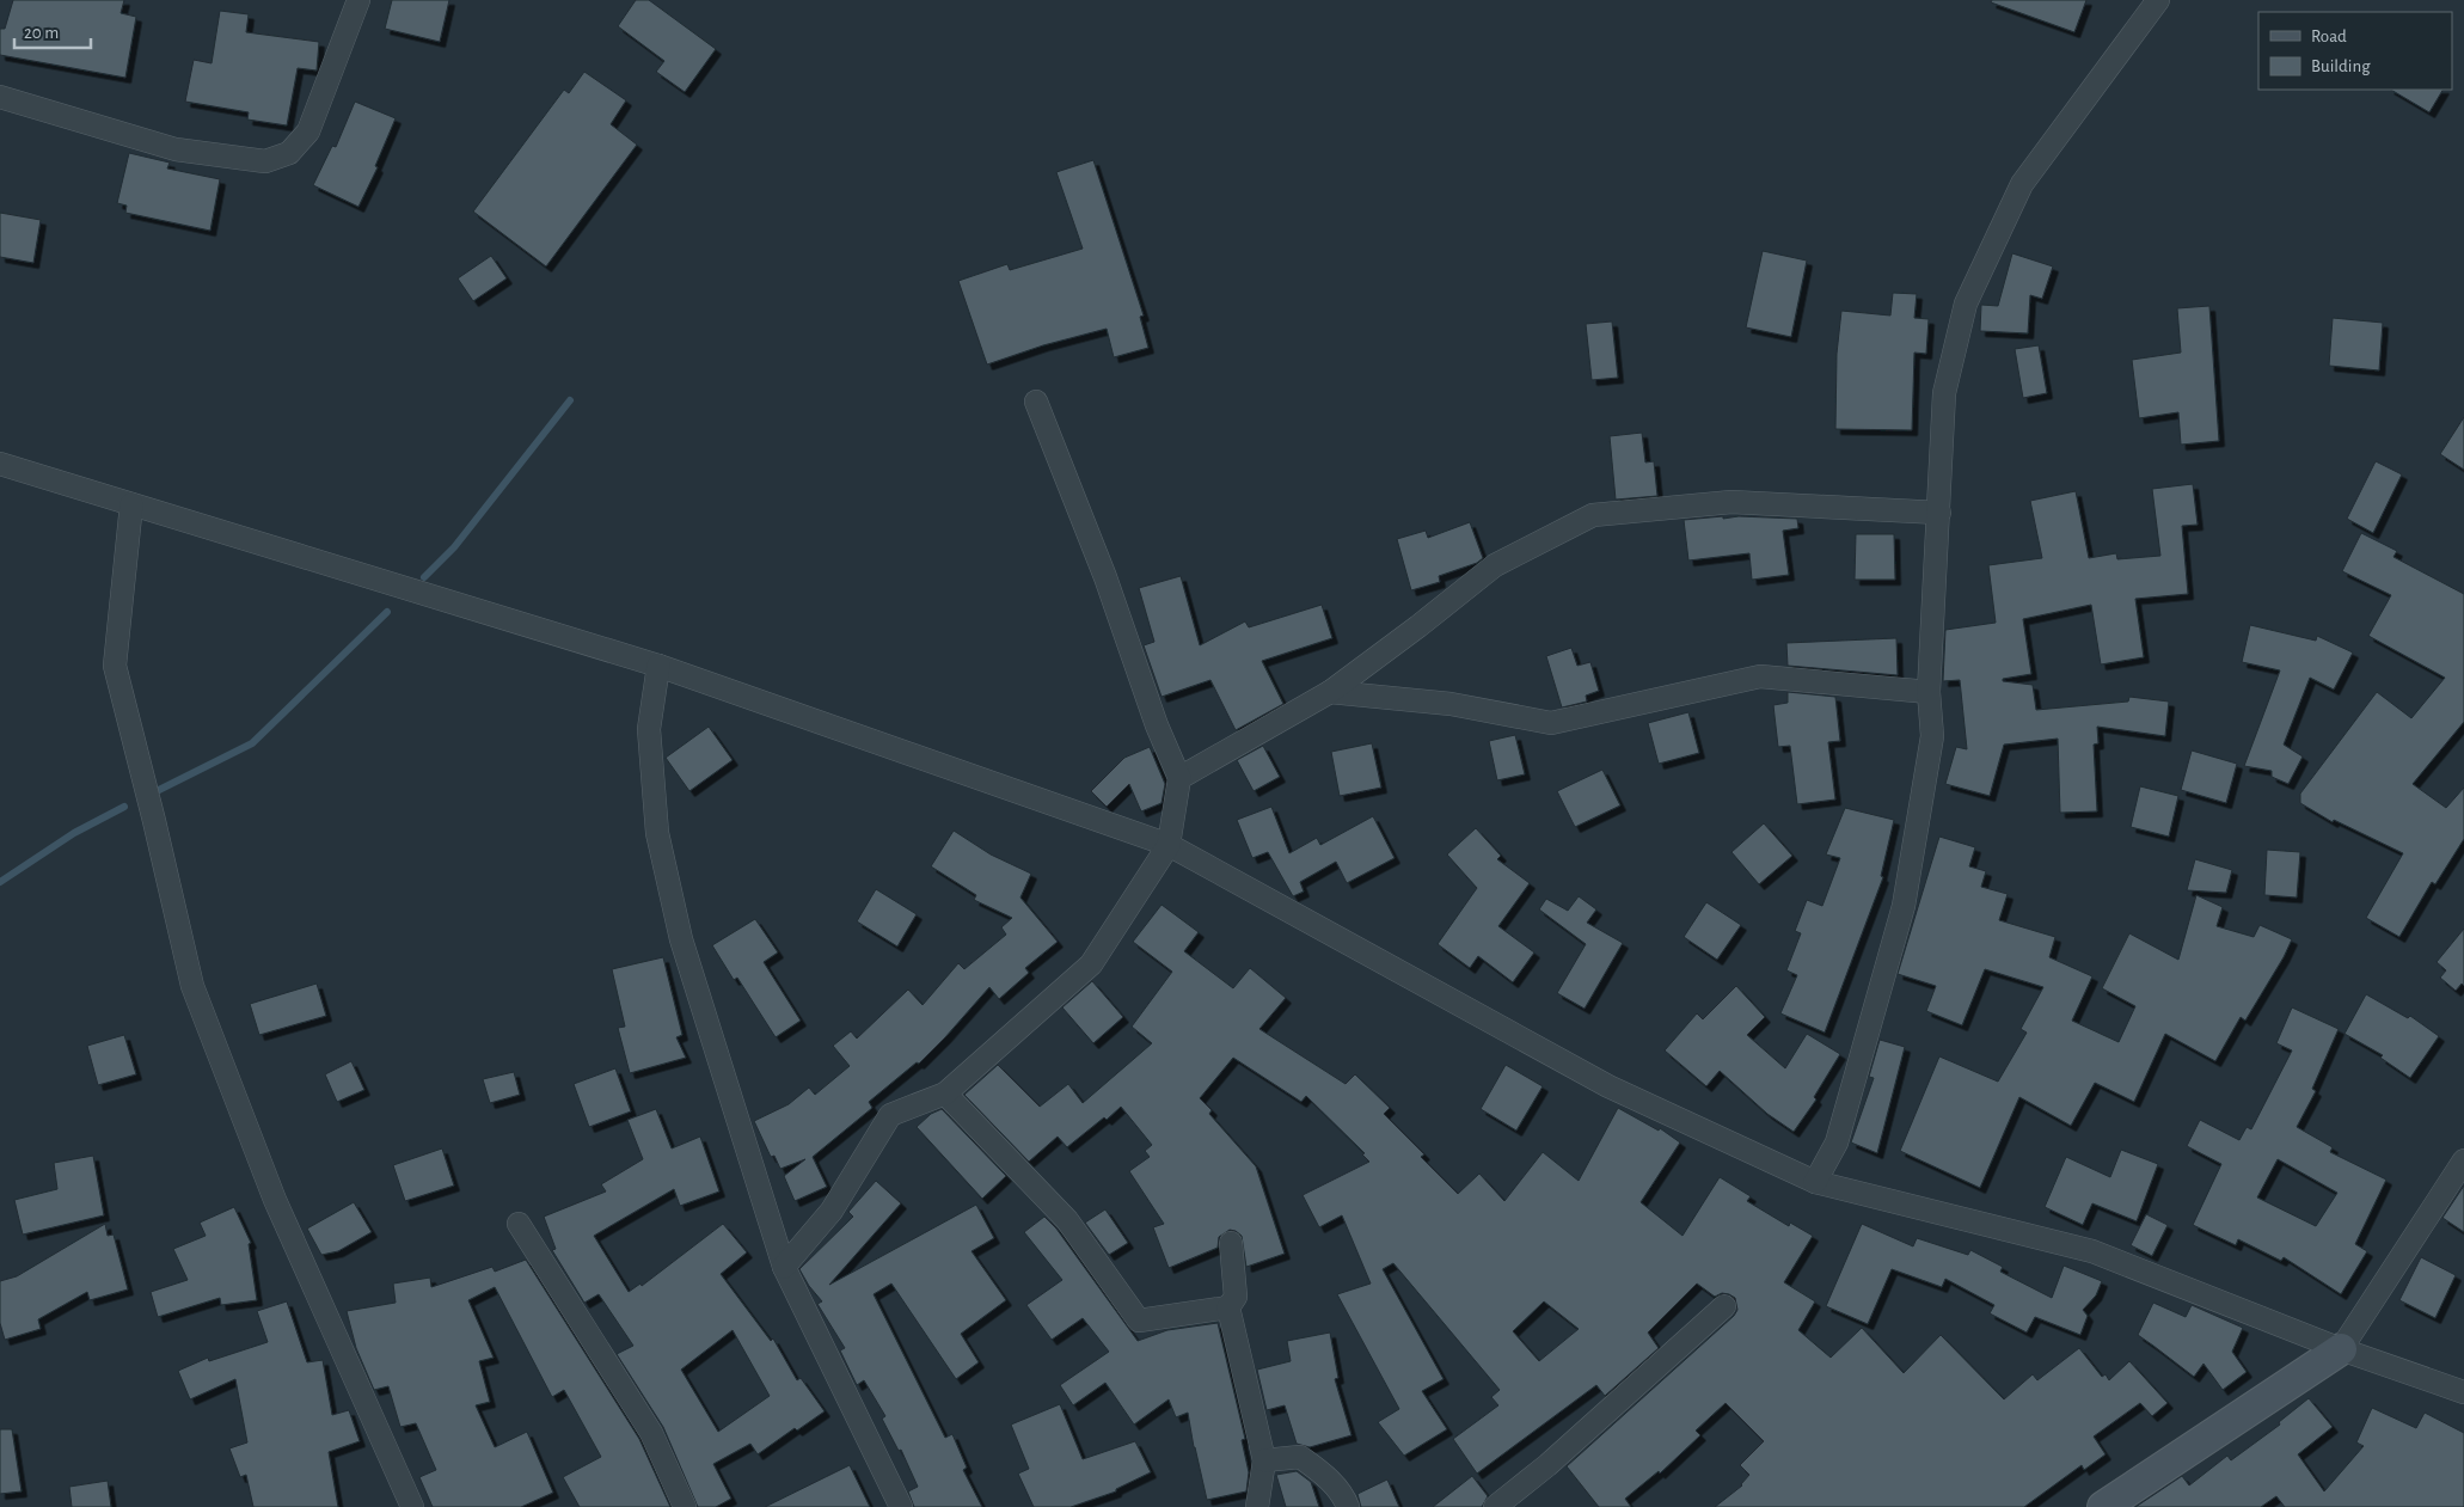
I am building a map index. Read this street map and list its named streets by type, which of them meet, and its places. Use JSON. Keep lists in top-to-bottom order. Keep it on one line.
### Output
{"legend":["Road","Building"],"scale_bar":"20 m"}
